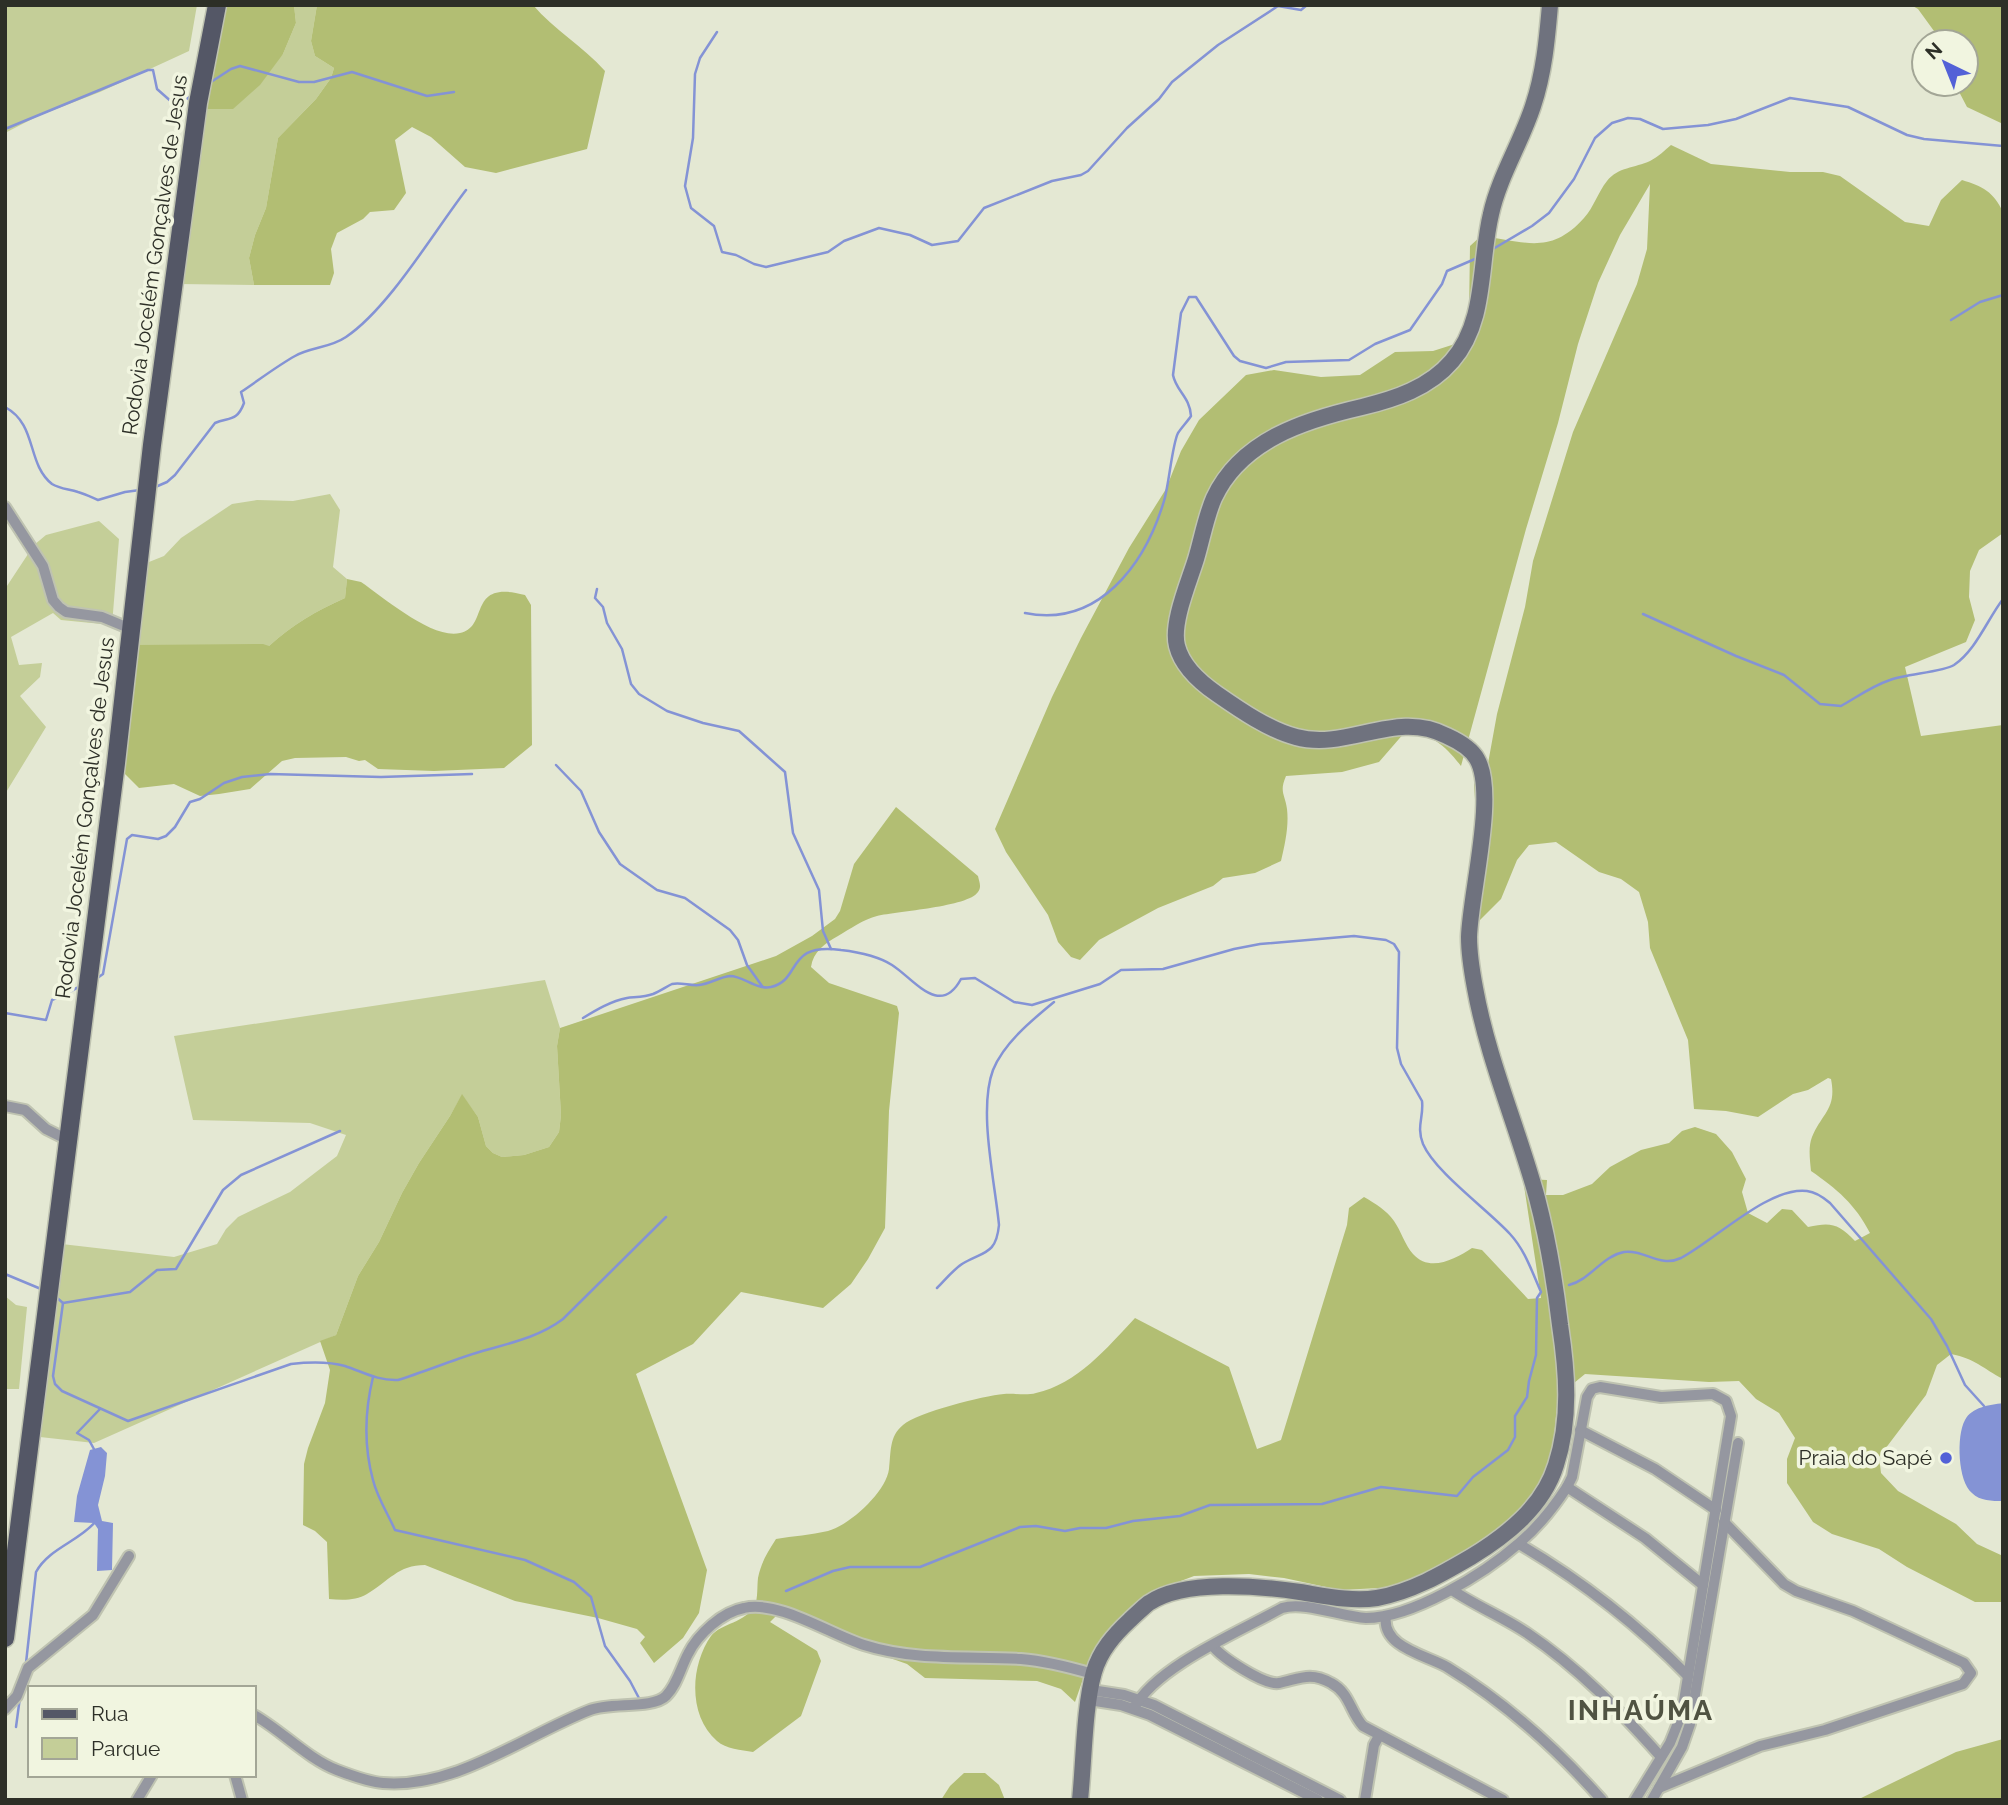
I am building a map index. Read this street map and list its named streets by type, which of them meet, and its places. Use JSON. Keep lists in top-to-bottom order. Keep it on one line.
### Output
{"streets":{"main road":["Rodovia Jocelém Gonçalves de Jesus"]},"districts":["INHAÚMA"],"places":["Praia do Sapé"],"legend":["Rua","Parque"],"north":"top left"}
